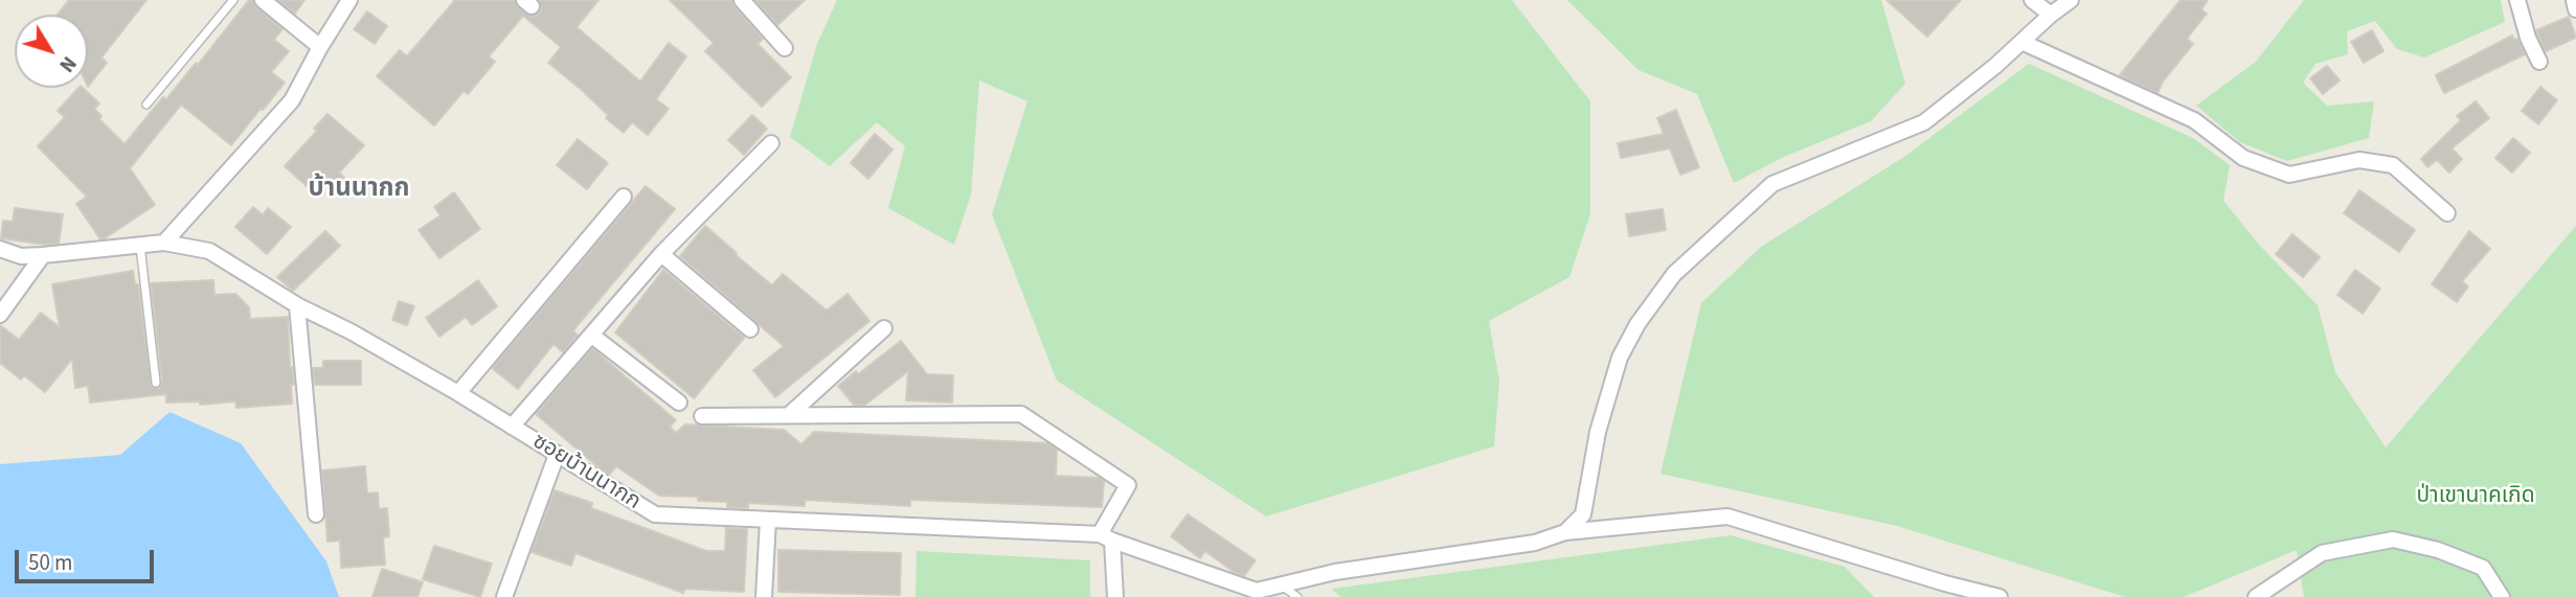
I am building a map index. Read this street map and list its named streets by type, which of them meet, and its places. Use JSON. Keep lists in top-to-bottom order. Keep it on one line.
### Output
{"streets":{"street":["ซอยบ้านนากก"]},"districts":["บ้านนากก"],"parks":["ป่าเขานาคเกิด"],"scale_bar":"50 m","north":"bottom right"}
